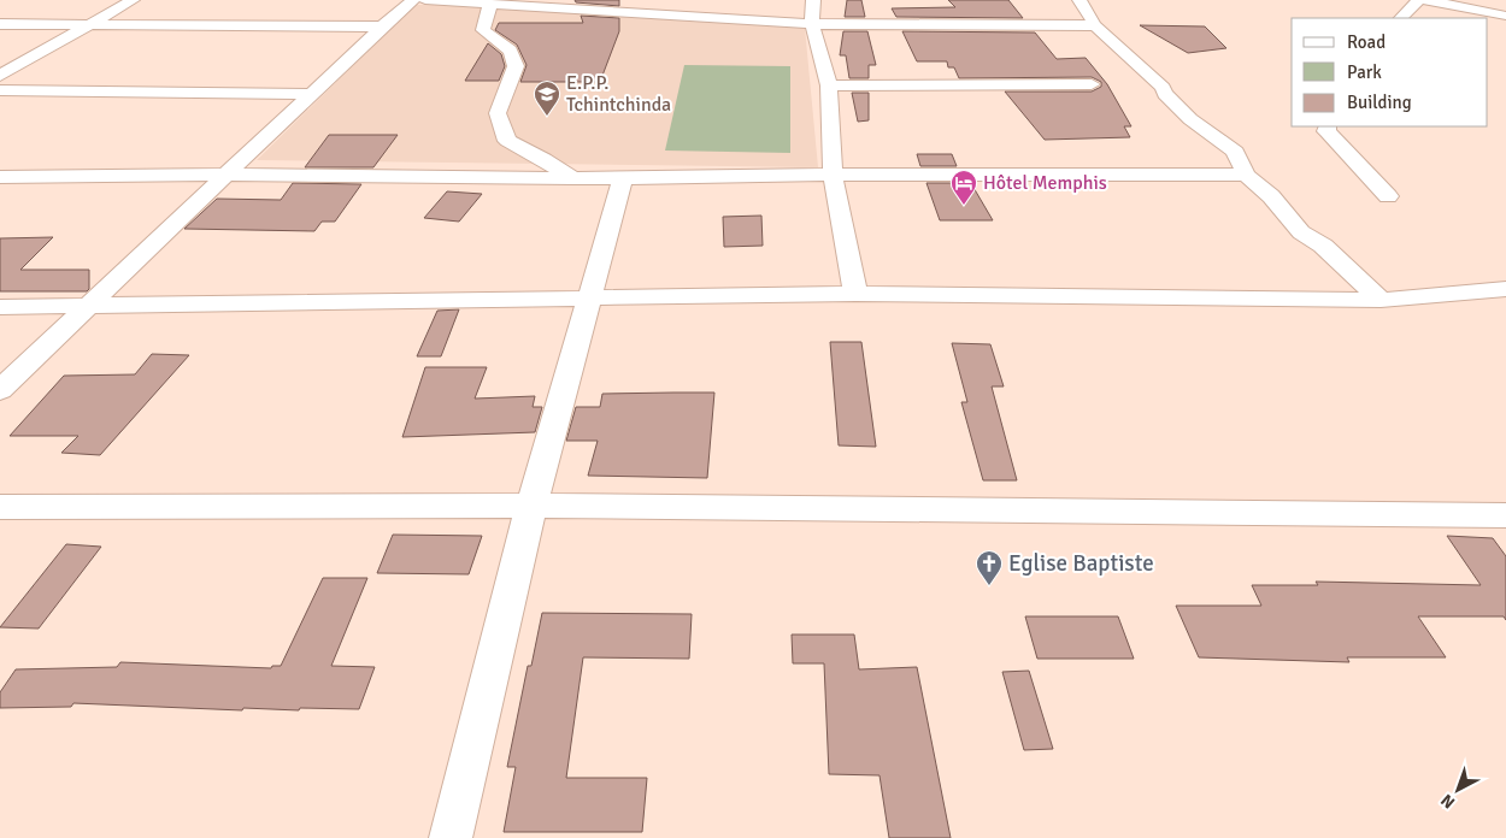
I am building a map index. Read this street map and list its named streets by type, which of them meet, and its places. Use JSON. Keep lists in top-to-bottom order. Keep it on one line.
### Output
{"places":{"school or university":["E.P.P. Tchintchinda"],"hotel":["Hôtel Memphis"],"church":["Eglise Baptiste"]},"legend":["Road","Park","Building"],"north":"bottom left"}
